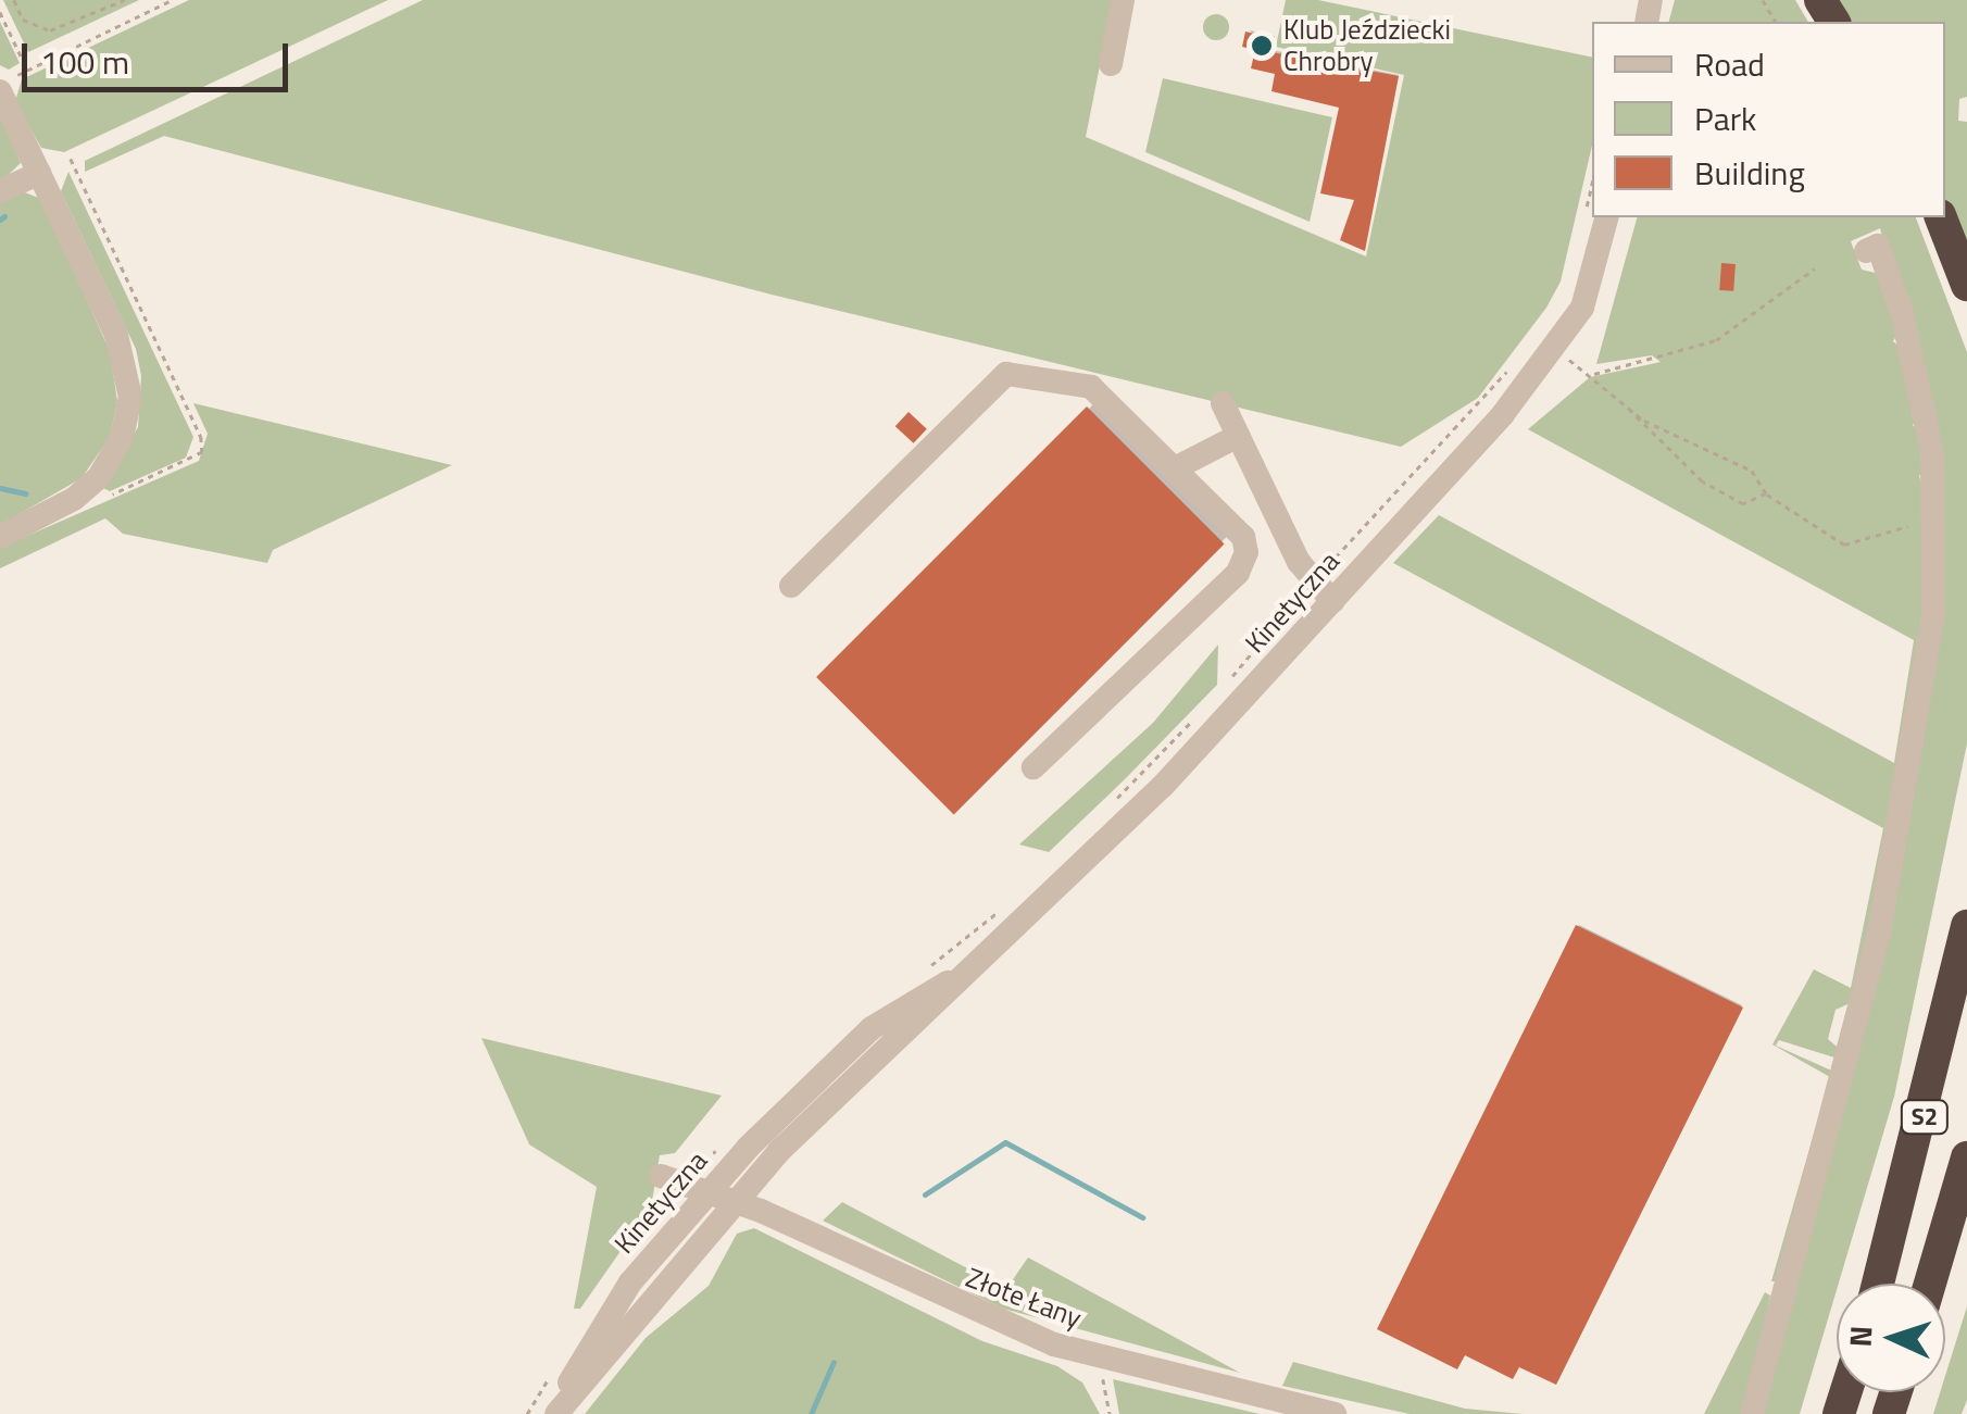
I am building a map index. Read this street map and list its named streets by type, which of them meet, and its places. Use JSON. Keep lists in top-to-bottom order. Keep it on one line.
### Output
{"streets":{"highway":["S2"],"street":["Kinetyczna","Złote Łany"]},"crossings":[["Kinetyczna","Złote Łany"]],"places":["Klub Jeździecki Chrobry"],"legend":["Road","Park","Building"],"scale_bar":"100 m","north":"left"}
